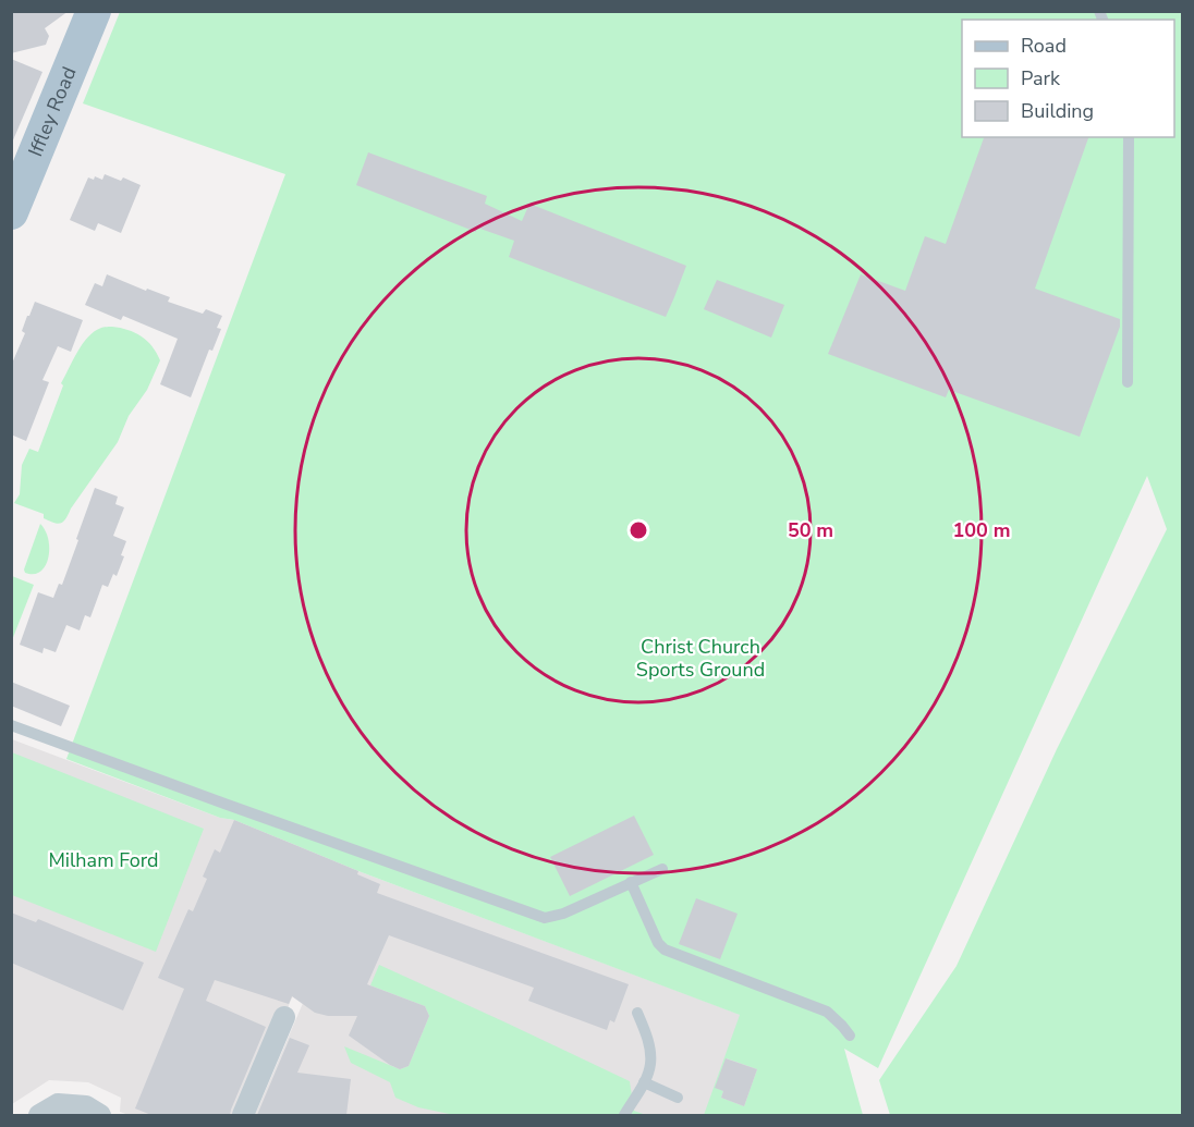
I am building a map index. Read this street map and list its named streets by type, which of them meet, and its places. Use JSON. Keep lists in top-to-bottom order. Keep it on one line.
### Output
{"streets":{"main road":["Iffley Road"]},"parks":["Christ Church Sports Ground","Milham Ford"],"legend":["Road","Park","Building"],"rings":["50 m","100 m"]}
